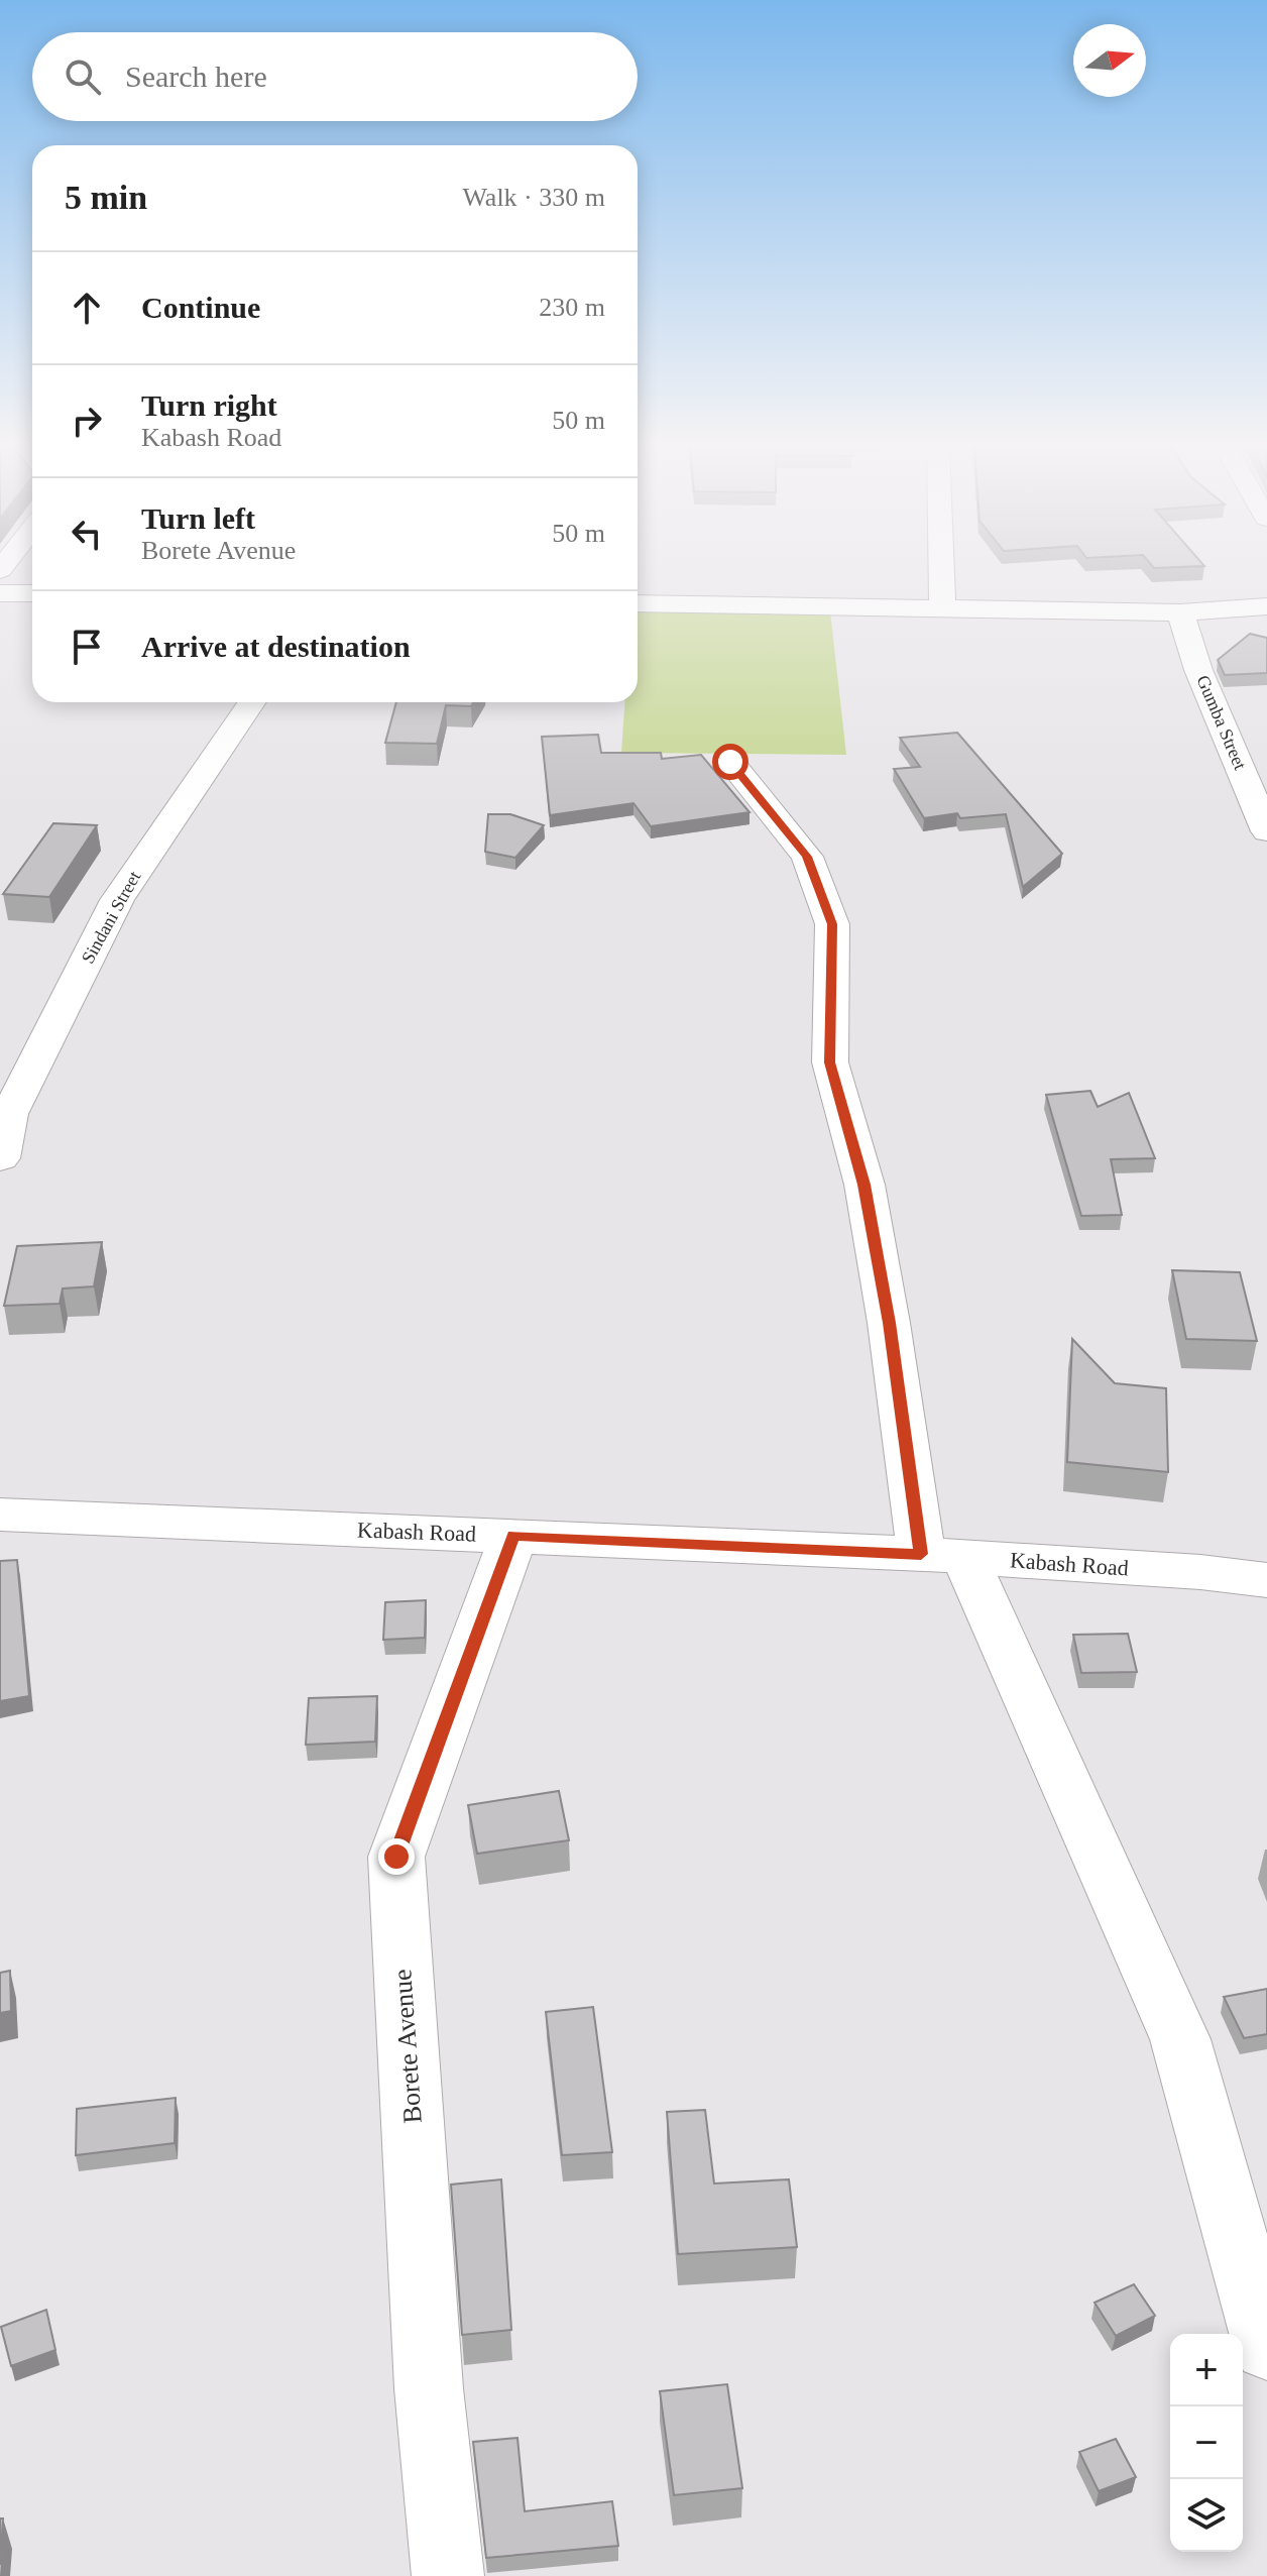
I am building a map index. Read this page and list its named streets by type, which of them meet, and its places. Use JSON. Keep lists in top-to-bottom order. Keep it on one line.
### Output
{"streets":{"street":["Gumba Street","Sindani Street","Kabash Road","Borete Avenue"]},"crossings":[["Kabash Road","Borete Avenue"]],"north":"right","page":{"search":"Search here","heading":["5 min","Walk · 330 m"],"list":[["Continue","230 m"],["Turn right","Kabash Road","50 m"],["Turn left","Borete Avenue","50 m"],"Arrive at destination"],"map_buttons":["+","−"]}}
